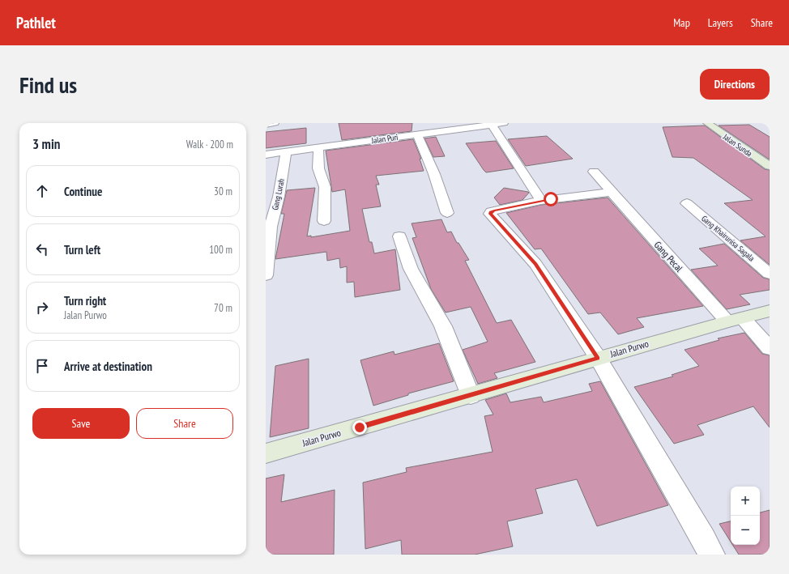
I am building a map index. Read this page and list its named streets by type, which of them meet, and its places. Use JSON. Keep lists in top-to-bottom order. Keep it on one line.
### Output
{"streets":{"street":["Jalan Puri","Jalan Sunda","Gang Lurah","Gang Khairunisa Sagala","Gang Pecal","Jalan Purwo"]},"crossings":[["Jalan Puri","Gang Lurah"],["Gang Pecal","Jalan Purwo"]],"page":{"header":"Pathlet","nav":["Map","Layers","Share"],"buttons":["Directions",["Save","Share"]],"title":"Find us","heading":["3 min","Walk · 200 m"],"list":[["Continue","30 m"],["Turn left","100 m"],["Turn right","Jalan Purwo","70 m"],"Arrive at destination"],"map_buttons":["+","−"]}}
